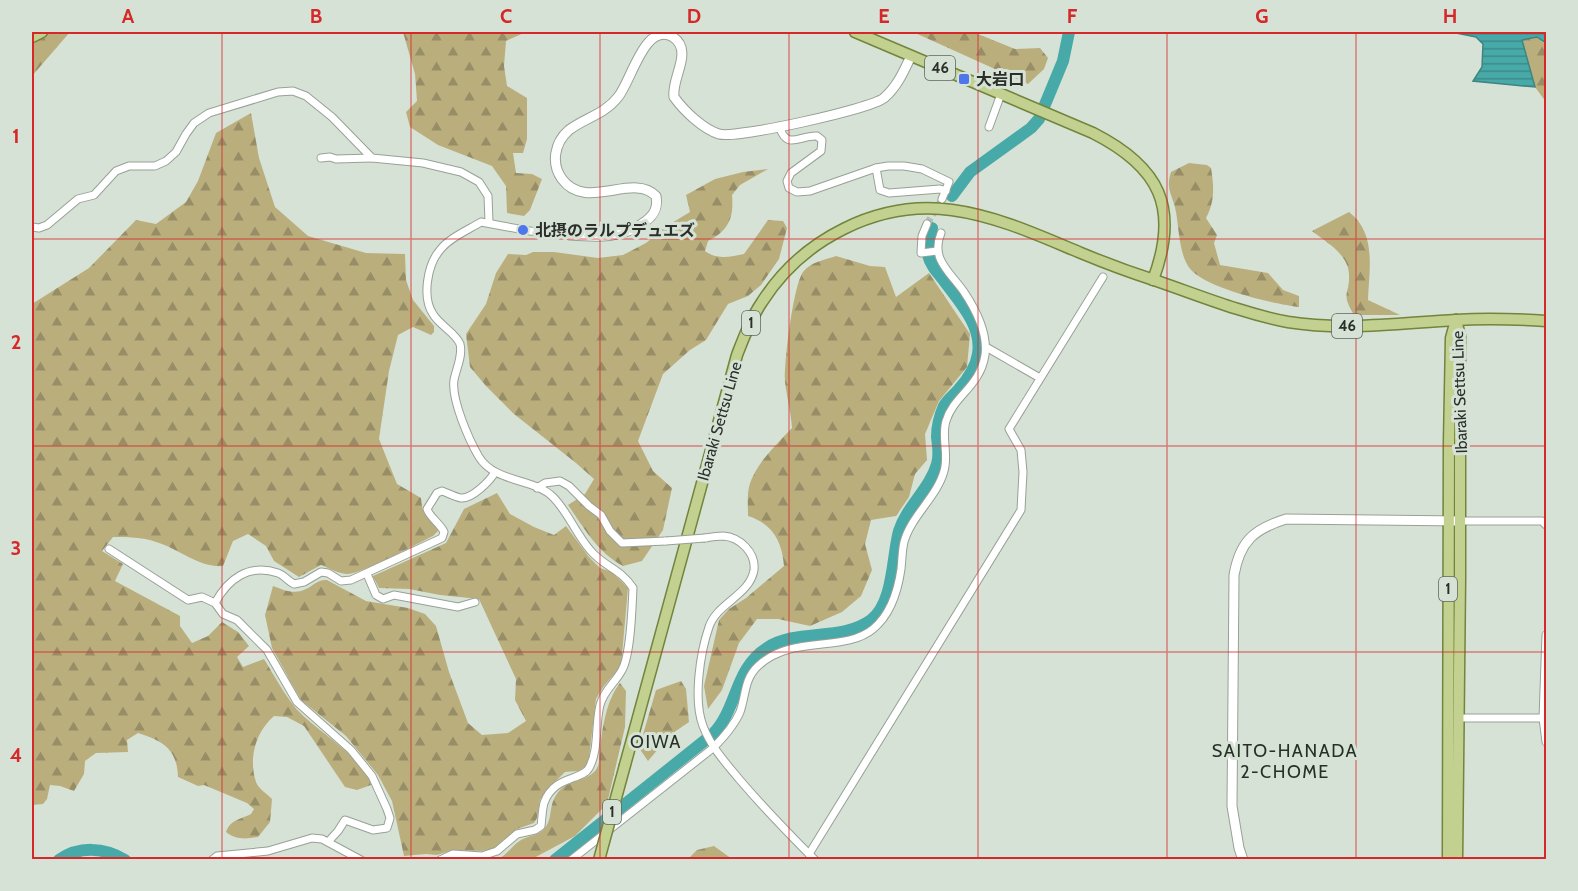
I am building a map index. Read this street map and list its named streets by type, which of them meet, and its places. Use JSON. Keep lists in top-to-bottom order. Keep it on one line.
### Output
{"streets":{"main road":["46","1","Ibaraki Settsu Line"]},"crossings":[["46","Ibaraki Settsu Line"]],"districts":["OIWA","SAITO-HANADA 2-CHOME"],"places":{"transit":["大岩口"],"other":["北摂のラルプデュエズ"]},"grid":{"columns":["A","B","C","D","E","F","G","H"],"rows":["1","2","3","4"]}}
